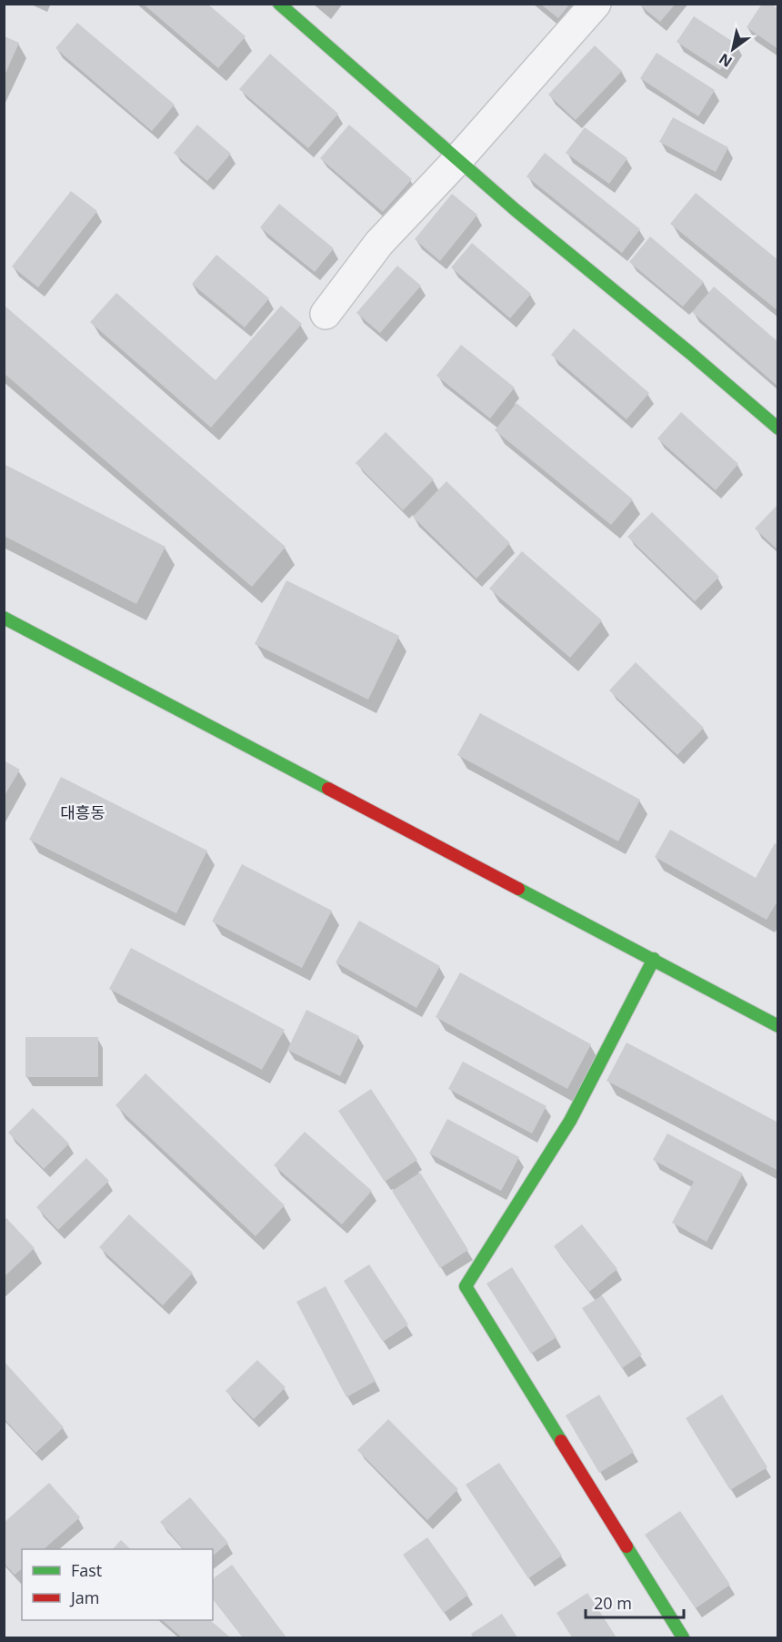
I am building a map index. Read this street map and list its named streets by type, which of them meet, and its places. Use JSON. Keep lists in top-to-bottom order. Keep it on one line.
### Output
{"districts":["대흥동"],"legend":["Fast","Jam"],"scale_bar":"20 m","north":"bottom left"}
